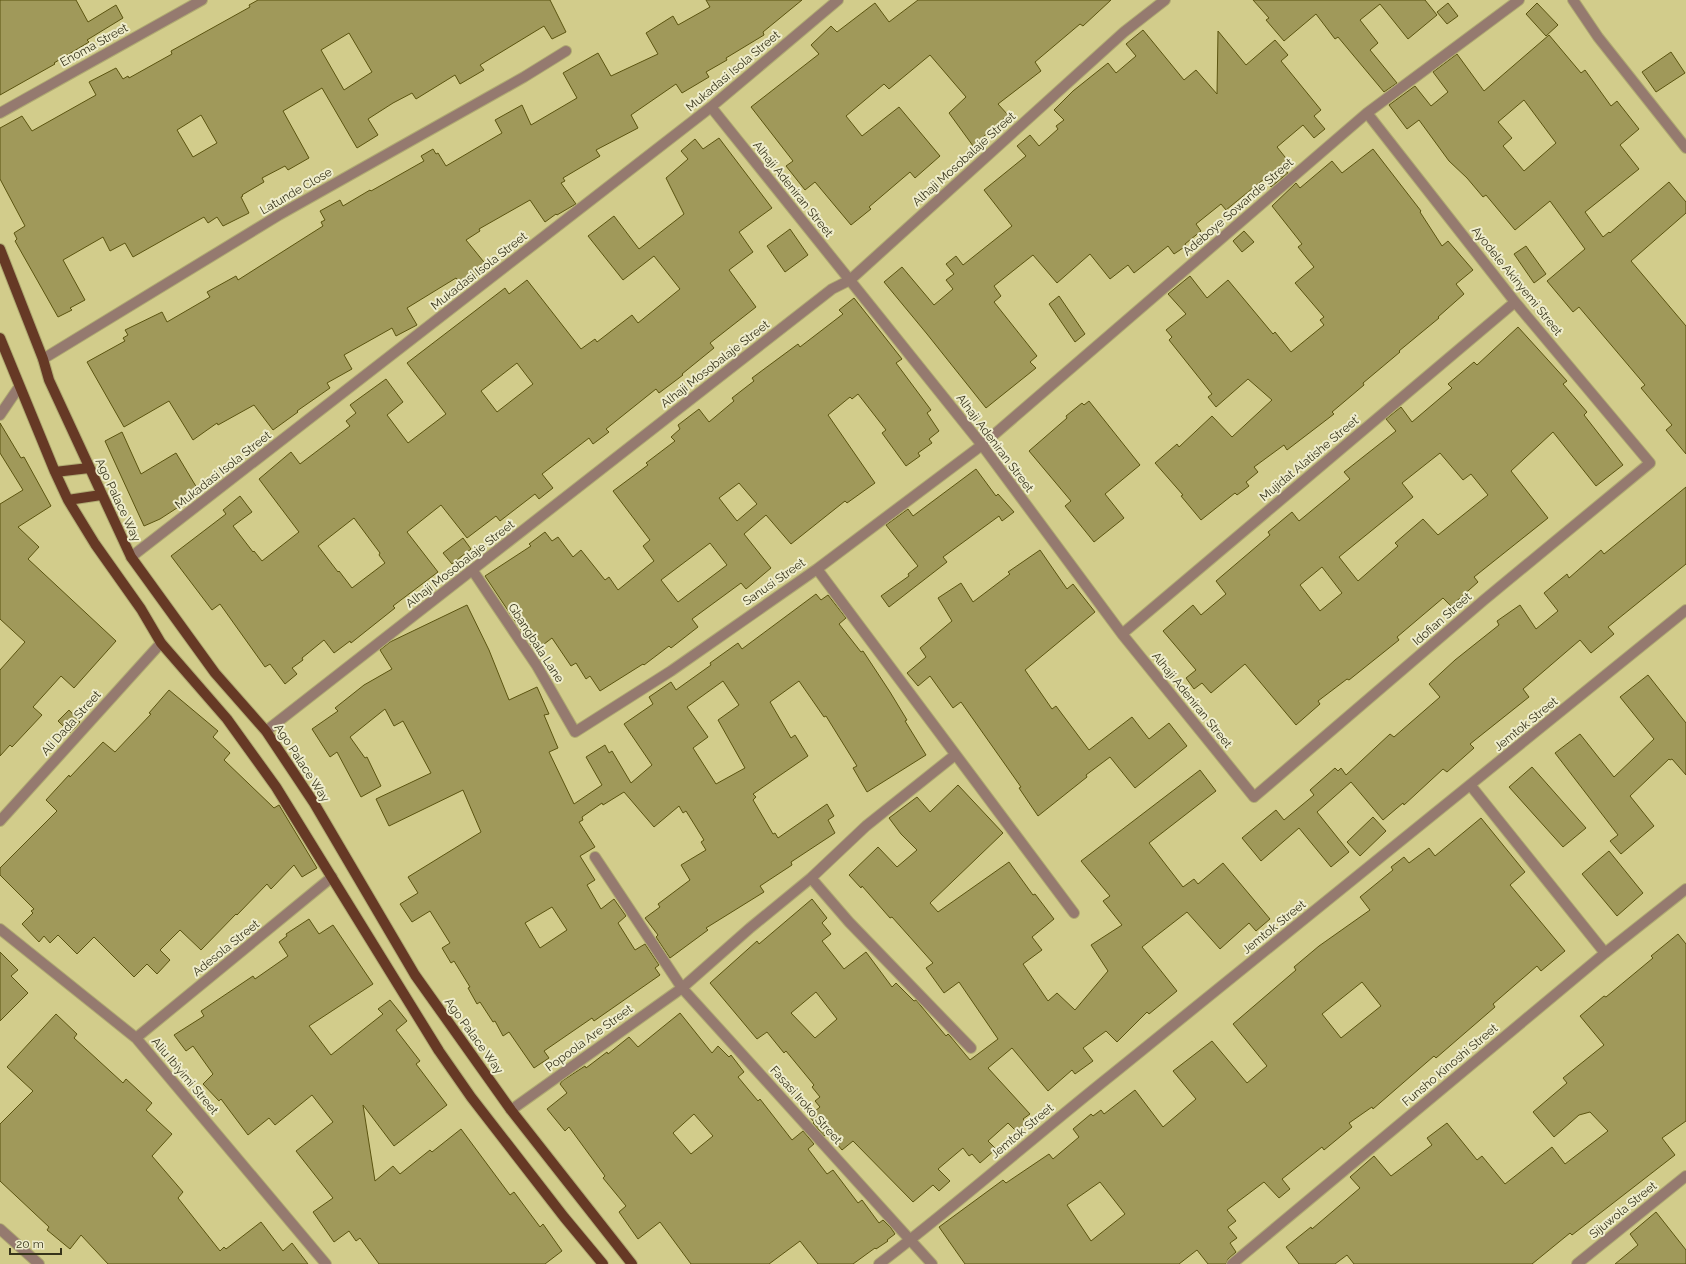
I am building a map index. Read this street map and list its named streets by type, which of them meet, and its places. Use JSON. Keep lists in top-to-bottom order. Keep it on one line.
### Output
{"streets":{"main road":["Ago Palace Way"],"street":["Enoma Street","Mukadasi Isola Street","Alhaji Mosobalaje Street","Alhaji Adeniran Street","Latunde Close","Adeboye Sowande Street","Ayodele Akinyemi Street","Mujidat Alatishe Street'","Sanusi Street","Idofian Street","Gbangbala Lane","Ali Dada Street","Jemtok Street","Adesola Street","Popoola Are Street","Funsho Kinoshi Street","Aliu Ibiyimi Street","Fasasi Iroko Street","Sijuwola Street"]},"crossings":[["Mukadasi Isola Street","Alhaji Adeniran Street"],["Mukadasi Isola Street","Ago Palace Way"],["Alhaji Mosobalaje Street","Alhaji Adeniran Street"],["Alhaji Mosobalaje Street","Ago Palace Way"],["Alhaji Mosobalaje Street","Gbangbala Lane"],["Alhaji Adeniran Street","Adeboye Sowande Street"],["Alhaji Adeniran Street","Mujidat Alatishe Street'"],["Alhaji Adeniran Street","Sanusi Street"],["Alhaji Adeniran Street","Idofian Street"],["Latunde Close","Ago Palace Way"],["Adeboye Sowande Street","Ayodele Akinyemi Street"],["Adeboye Sowande Street","Sanusi Street"],["Ayodele Akinyemi Street","Mujidat Alatishe Street'"],["Ayodele Akinyemi Street","Idofian Street"],["Ago Palace Way","Popoola Are Street"],["Sanusi Street","Gbangbala Lane"],["Jemtok Street","Fasasi Iroko Street"],["Adesola Street","Aliu Ibiyimi Street"],["Popoola Are Street","Fasasi Iroko Street"]],"scale_bar":"20 m"}
